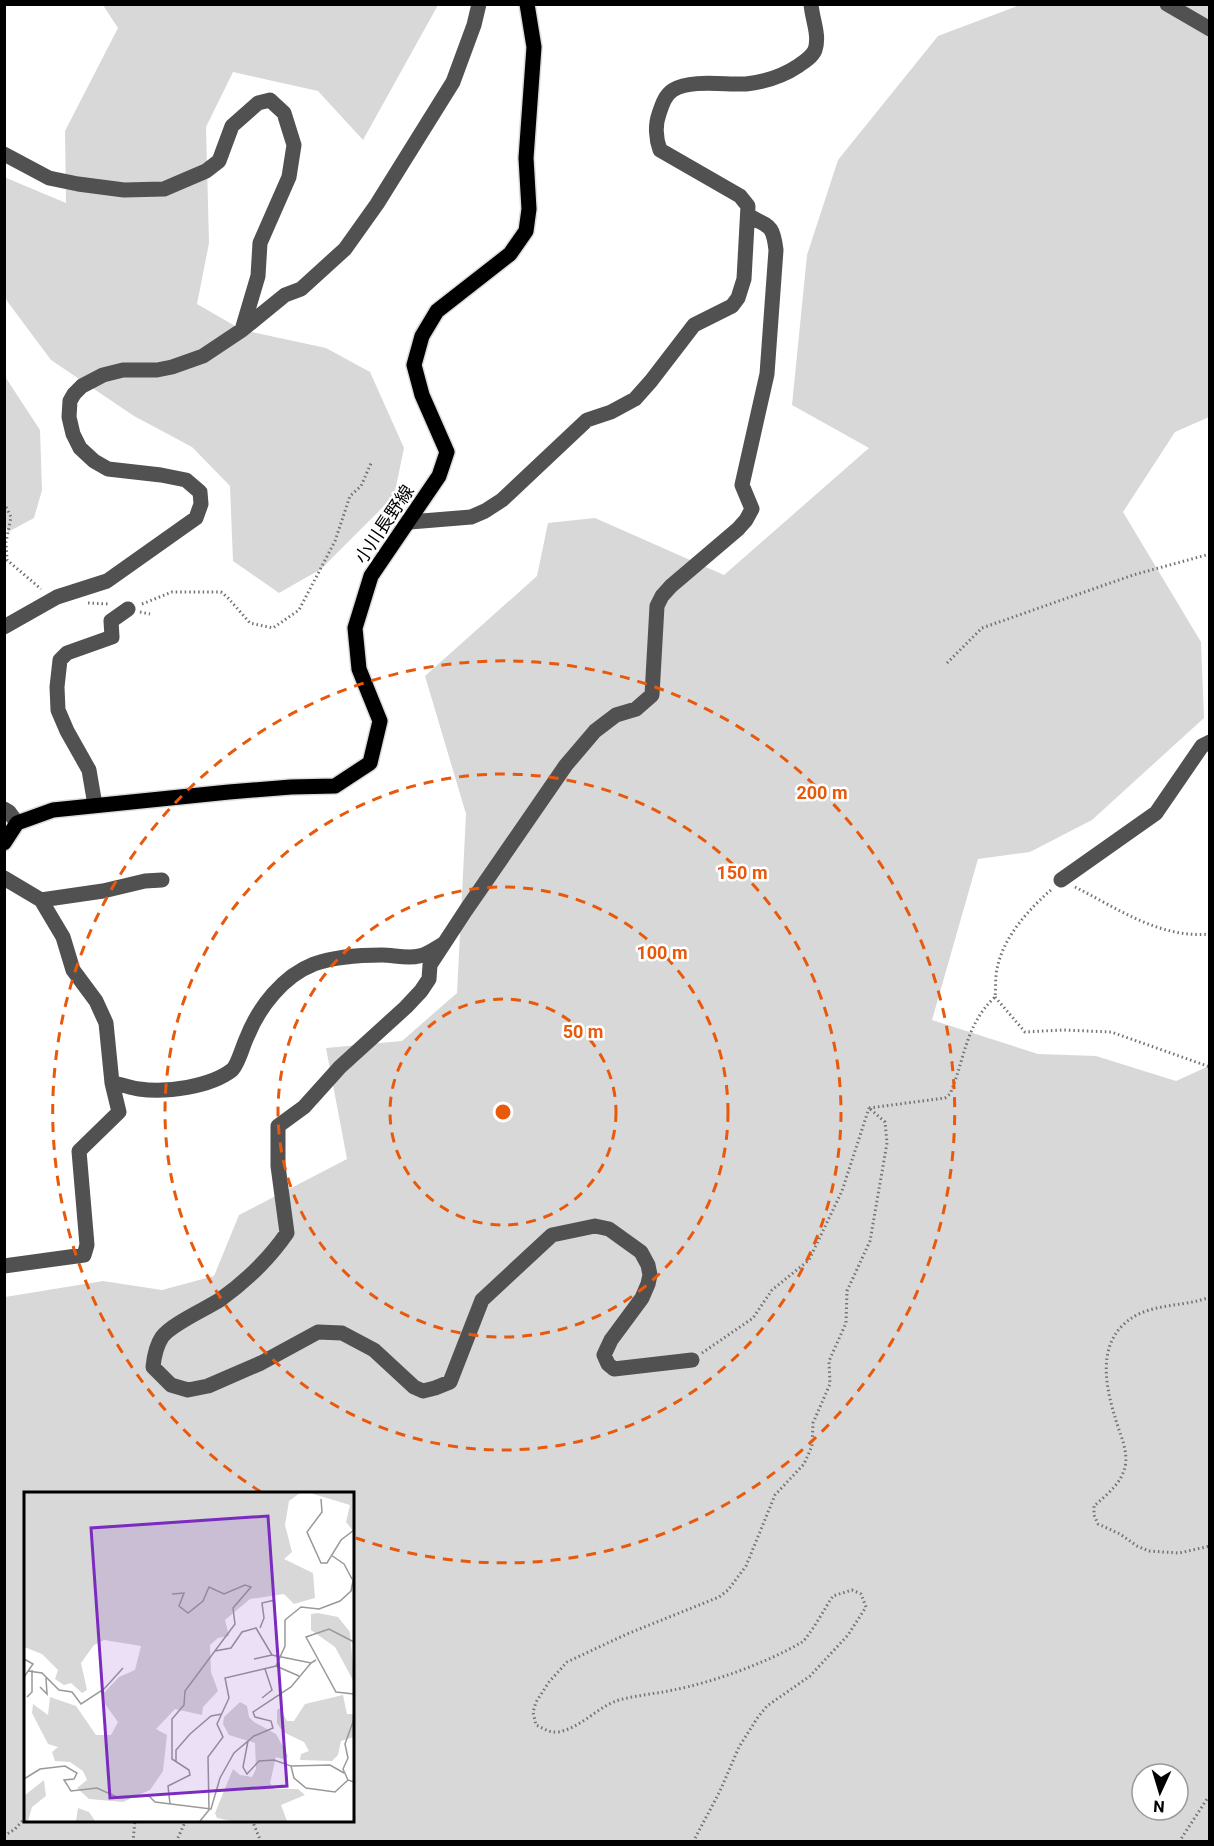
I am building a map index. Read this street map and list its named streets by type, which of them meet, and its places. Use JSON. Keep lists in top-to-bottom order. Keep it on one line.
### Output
{"streets":{"main road":["小川長野線"]},"north":"bottom","rings":["200 m","150 m","100 m","50 m"]}
